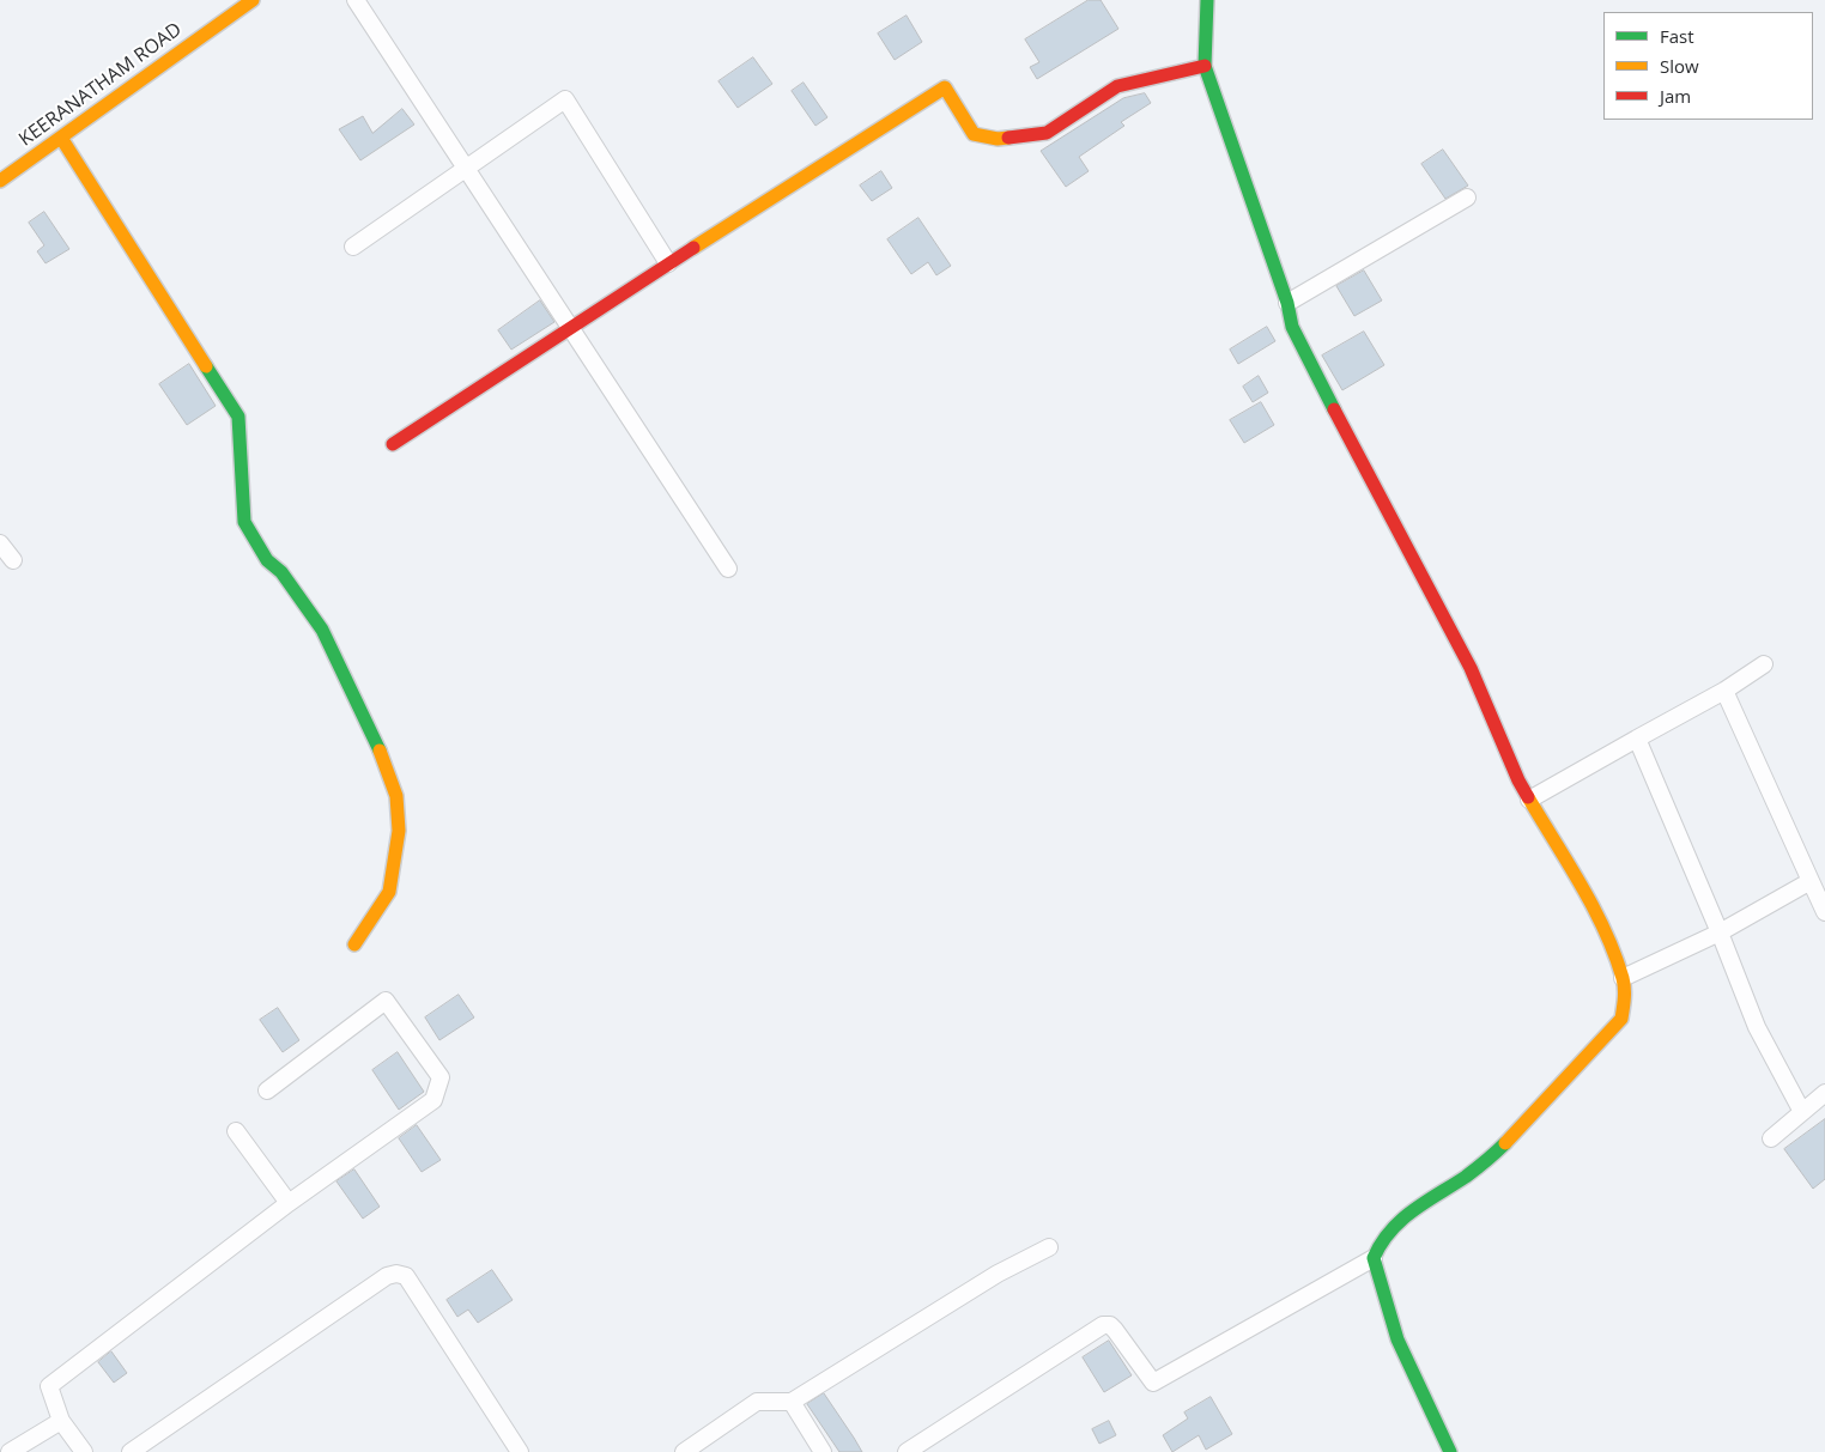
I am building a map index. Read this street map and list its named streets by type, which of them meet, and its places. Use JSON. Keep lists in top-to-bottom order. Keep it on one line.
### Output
{"streets":{"street":["KEERANATHAM ROAD"]},"legend":["Fast","Slow","Jam"]}
